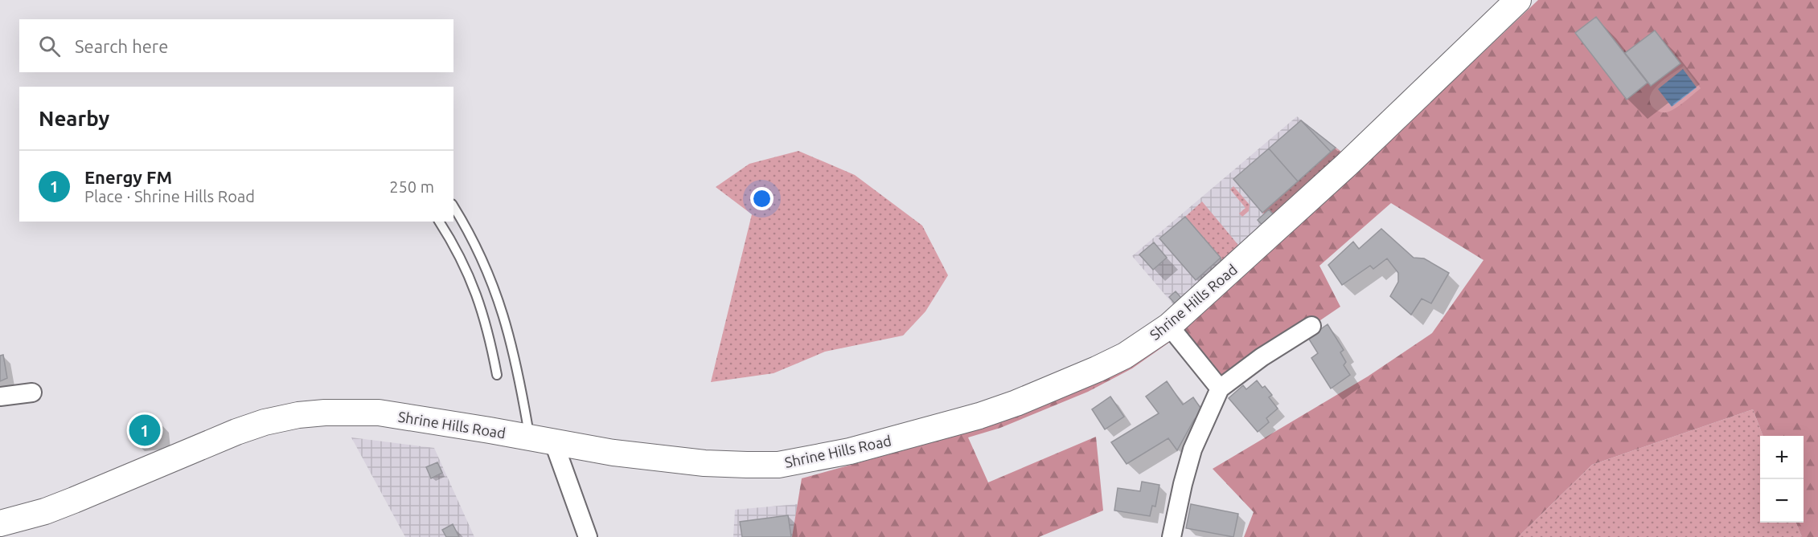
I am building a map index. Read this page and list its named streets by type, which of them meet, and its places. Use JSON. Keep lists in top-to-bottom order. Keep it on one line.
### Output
{"streets":{"street":["Shrine Hills Road"]},"page":{"search":"Search here","heading":"Nearby","list":[{"mark":"1","name":"Energy FM","note":"Place · Shrine Hills Road","value":"250 m"}],"pins":"1","map_buttons":["+","−"]}}
